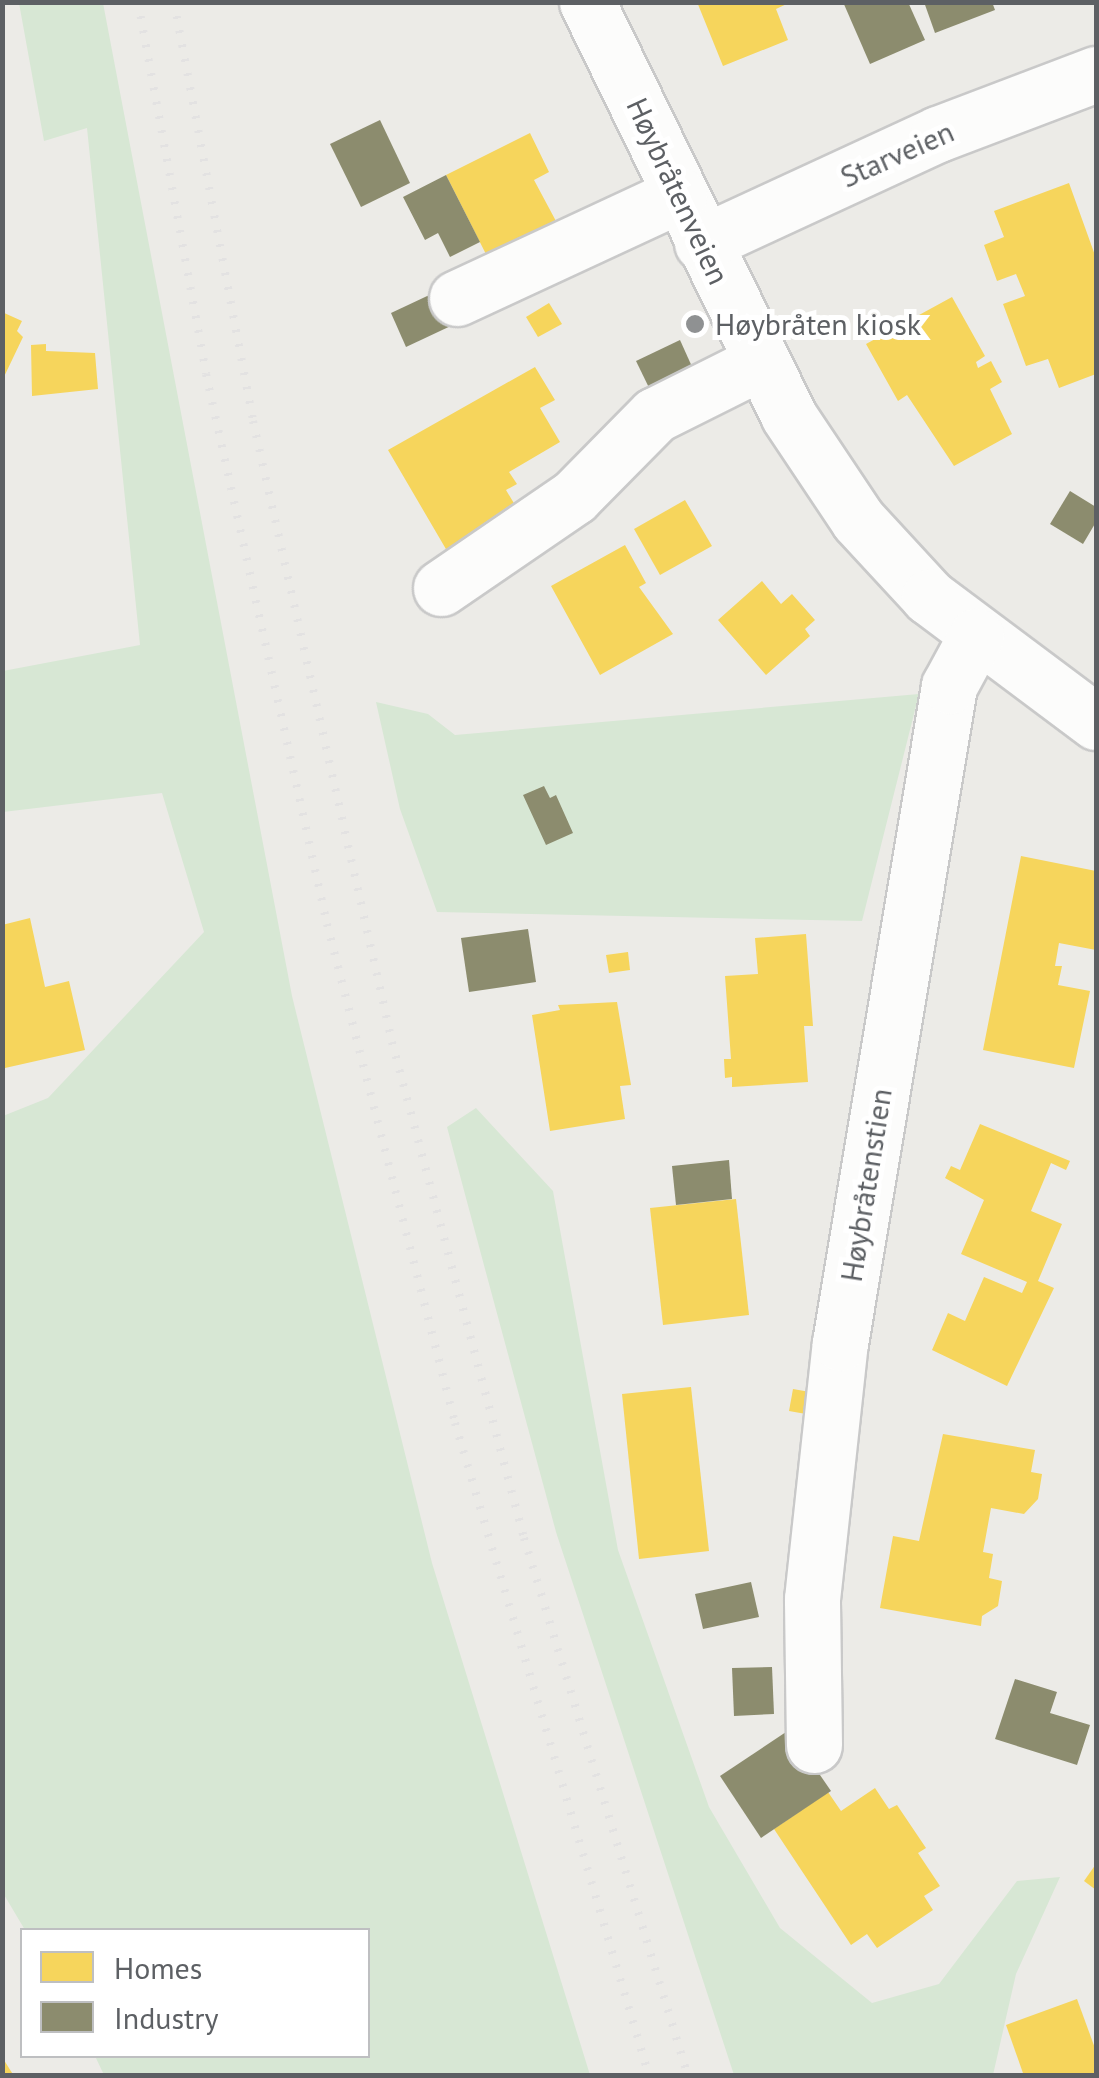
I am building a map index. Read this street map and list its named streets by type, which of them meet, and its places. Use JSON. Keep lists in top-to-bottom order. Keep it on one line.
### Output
{"streets":{"street":["Starveien","Høybråtenveien","Høybråtenstien"]},"crossings":[["Starveien","Høybråtenveien"],["Høybråtenveien","Høybråtenstien"]],"places":["Høybråten kiosk"],"legend":["Homes","Industry"]}
